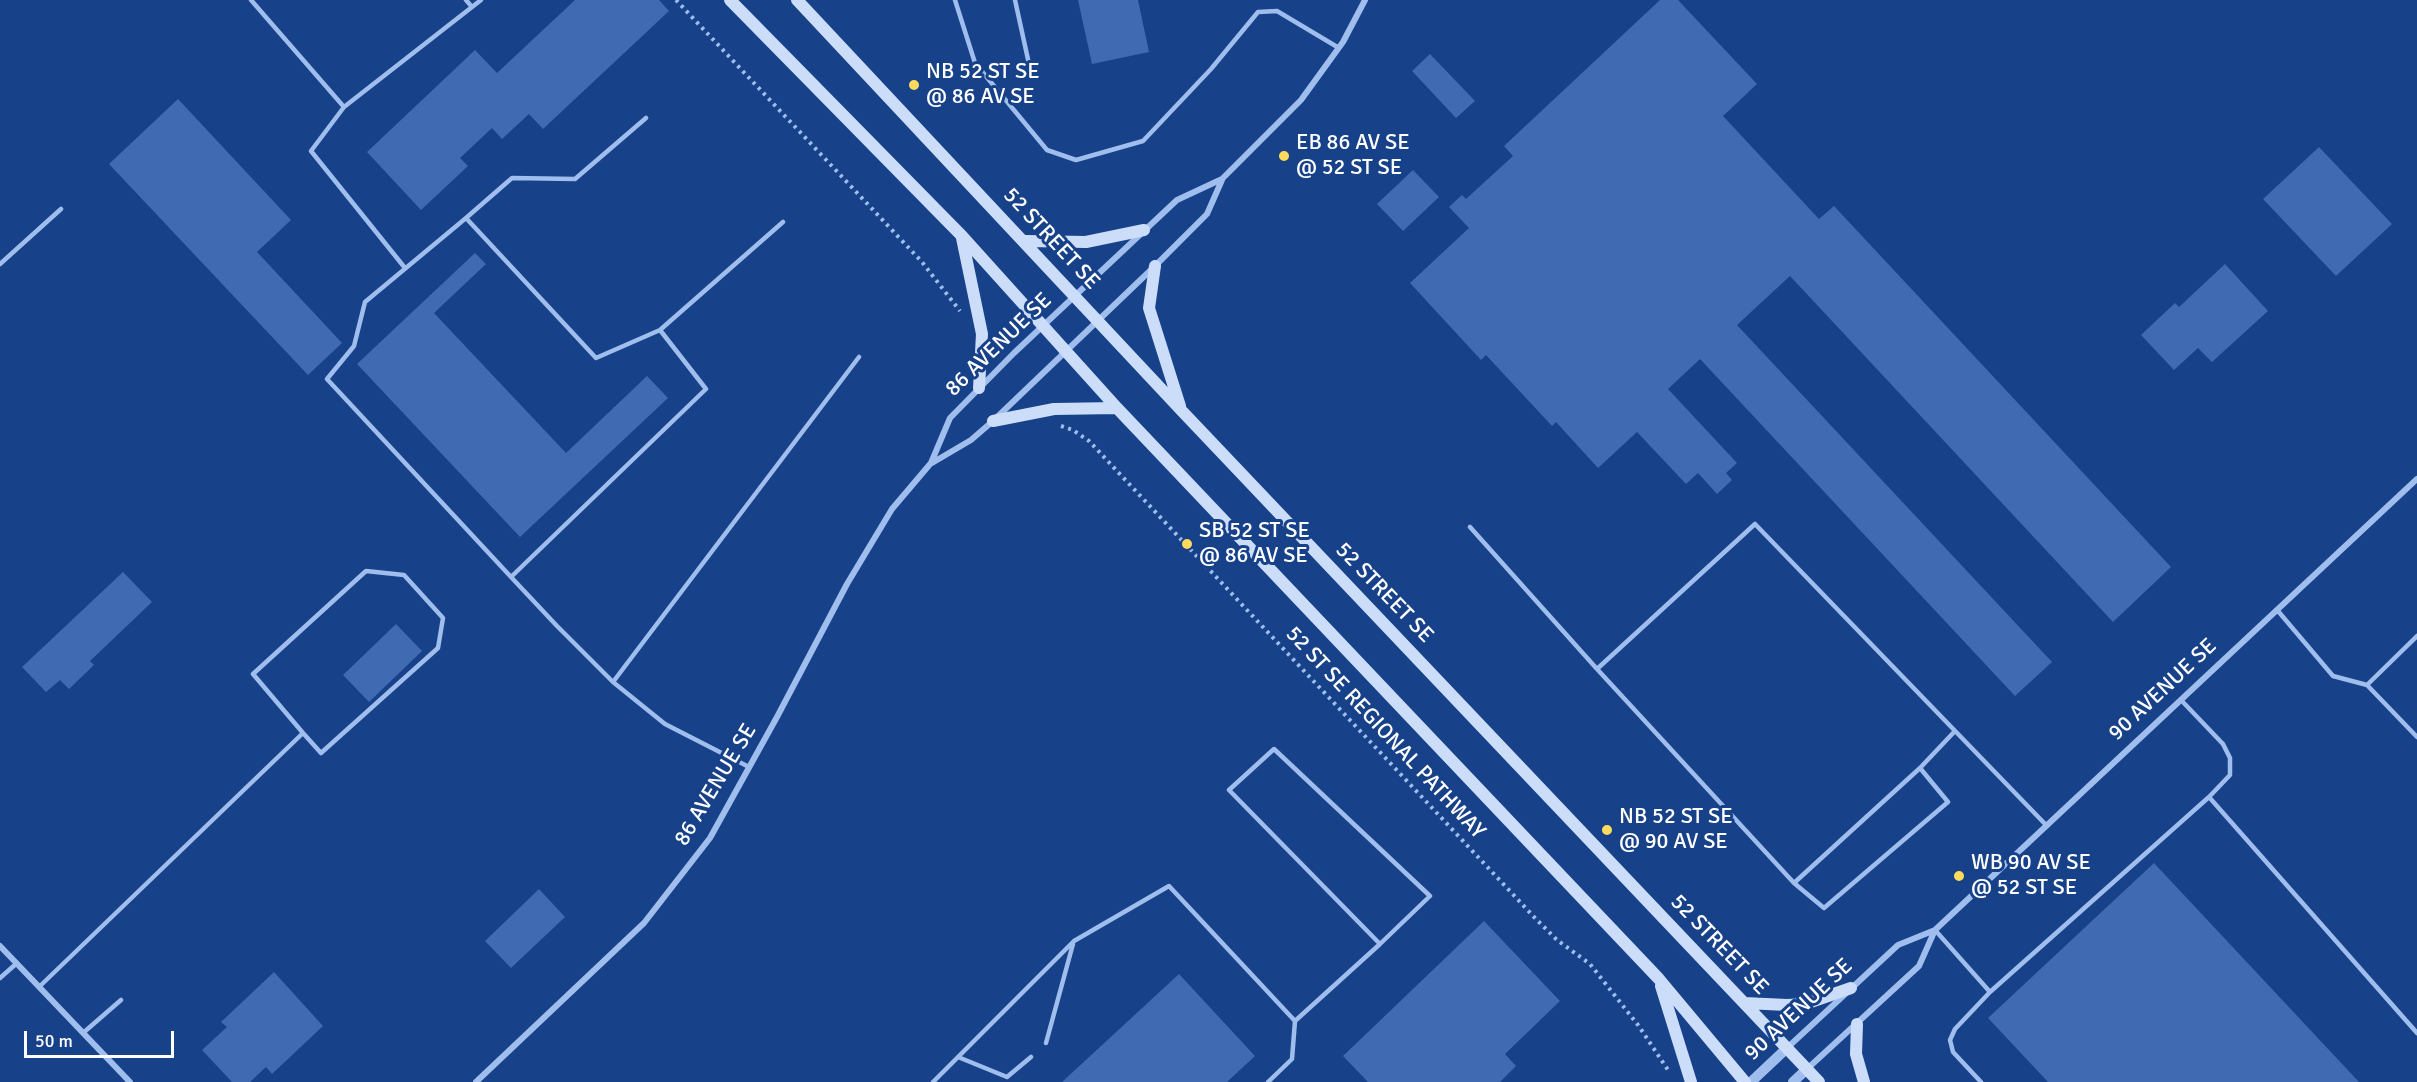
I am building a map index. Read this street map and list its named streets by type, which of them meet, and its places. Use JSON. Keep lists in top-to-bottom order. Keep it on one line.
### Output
{"streets":{"main road":["52 STREET SE"],"street":["86 AVENUE SE","90 AVENUE SE"],"path":["52 ST SE REGIONAL PATHWAY"]},"crossings":[["52 STREET SE","86 AVENUE SE"],["52 STREET SE","90 AVENUE SE"]],"places":["NB 52 ST SE @ 86 AV SE","EB 86 AV SE @ 52 ST SE","SB 52 ST SE @ 86 AV SE","NB 52 ST SE @ 90 AV SE","WB 90 AV SE @ 52 ST SE"],"scale_bar":"50 m"}
